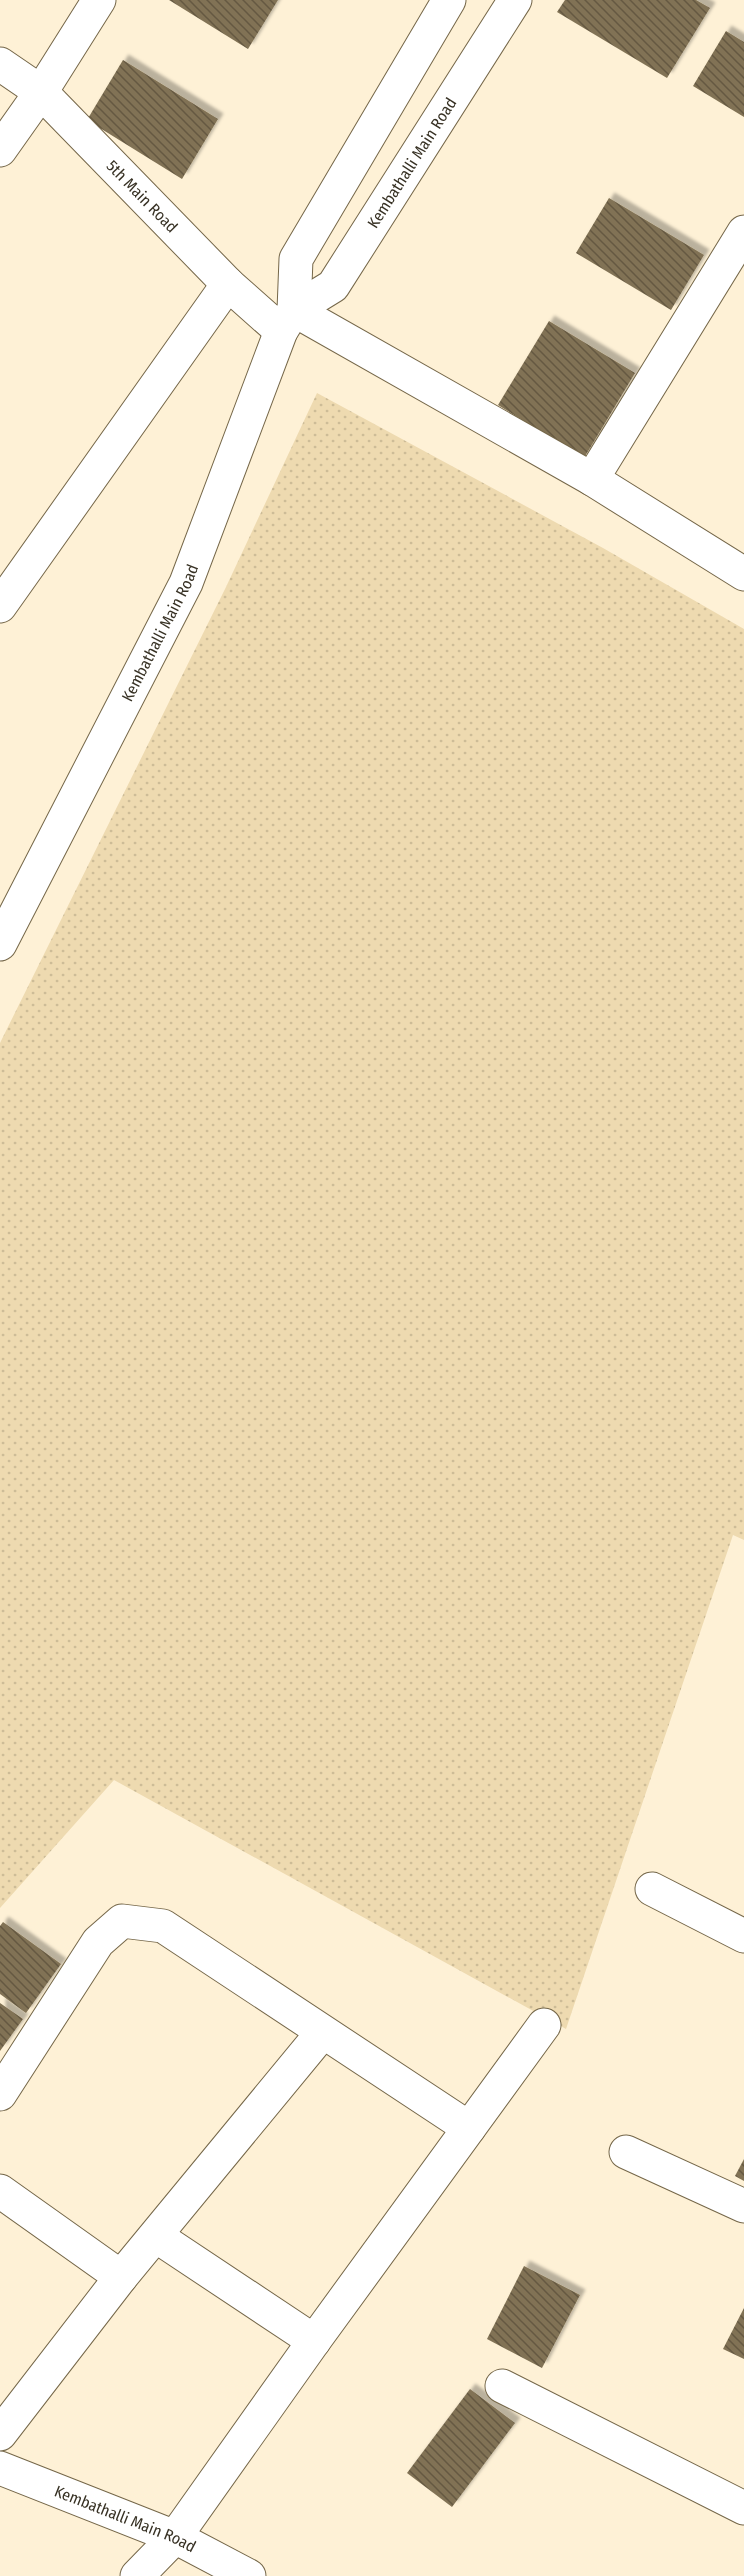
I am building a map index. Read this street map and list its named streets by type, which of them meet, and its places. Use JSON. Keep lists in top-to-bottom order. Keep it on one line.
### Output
{"streets":{"street":["Kembathalli Main Road","5th Main Road"]},"crossings":[["Kembathalli Main Road","5th Main Road"]]}
